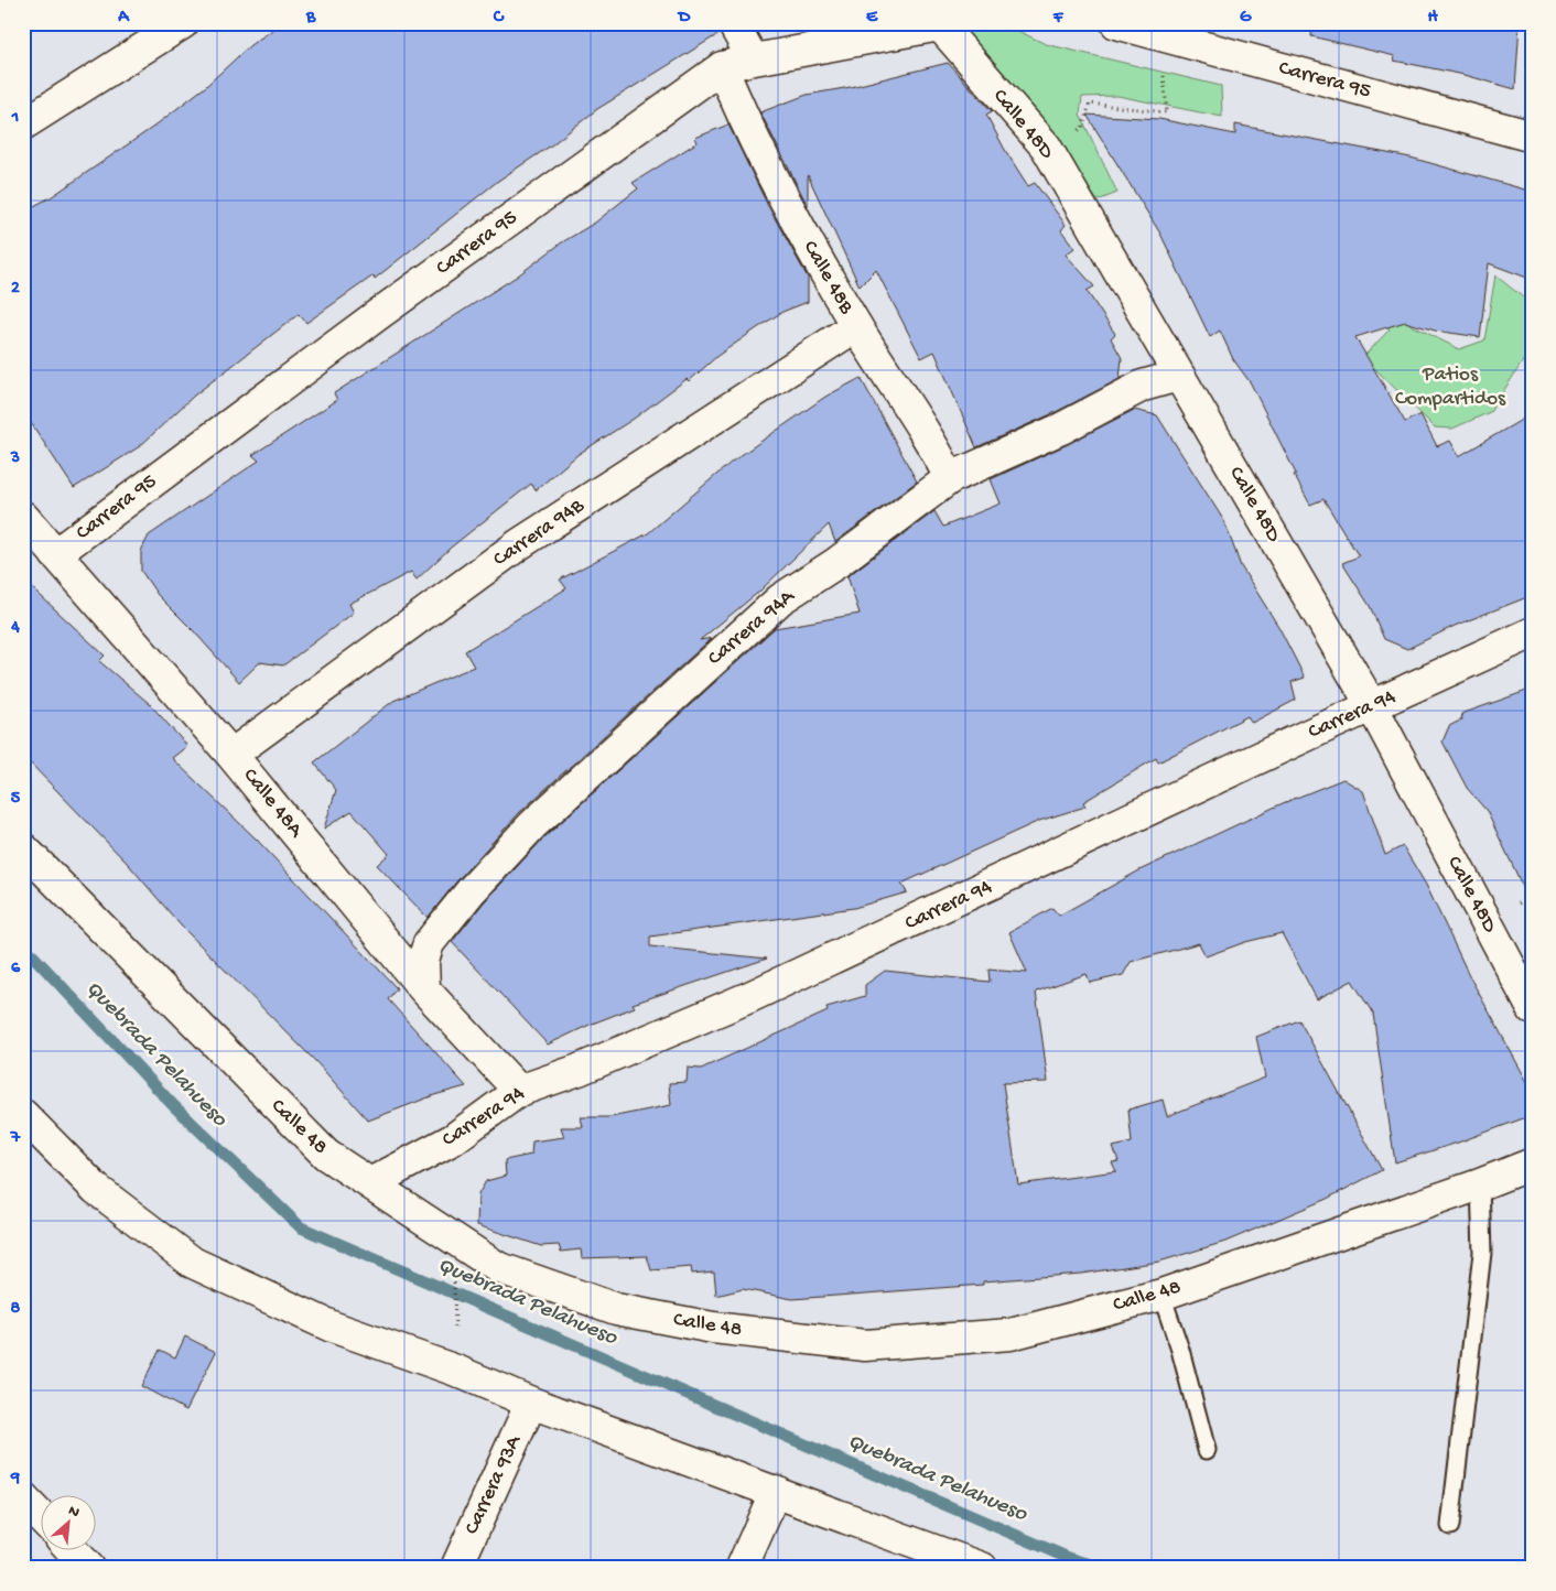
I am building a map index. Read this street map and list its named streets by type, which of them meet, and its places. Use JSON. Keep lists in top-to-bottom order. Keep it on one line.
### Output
{"streets":{"street":["Carrera 95","Calle 48D","Calle 48B","Carrera 94B","Carrera 94A","Carrera 94","Calle 48A","Calle 48","Carrera 93A"]},"crossings":[["Carrera 95","Calle 48D"],["Carrera 95","Calle 48B"],["Carrera 95","Calle 48A"],["Calle 48D","Carrera 94A"],["Calle 48D","Carrera 94"],["Calle 48B","Carrera 94B"],["Calle 48B","Carrera 94A"],["Carrera 94B","Calle 48A"],["Carrera 94A","Calle 48A"],["Carrera 94","Calle 48A"],["Carrera 94","Calle 48"]],"water":["Quebrada Pelahueso"],"parks":["Patios Compartidos"],"north":"top right","grid":{"columns":["A","B","C","D","E","F","G","H"],"rows":["1","2","3","4","5","6","7","8","9"]}}
